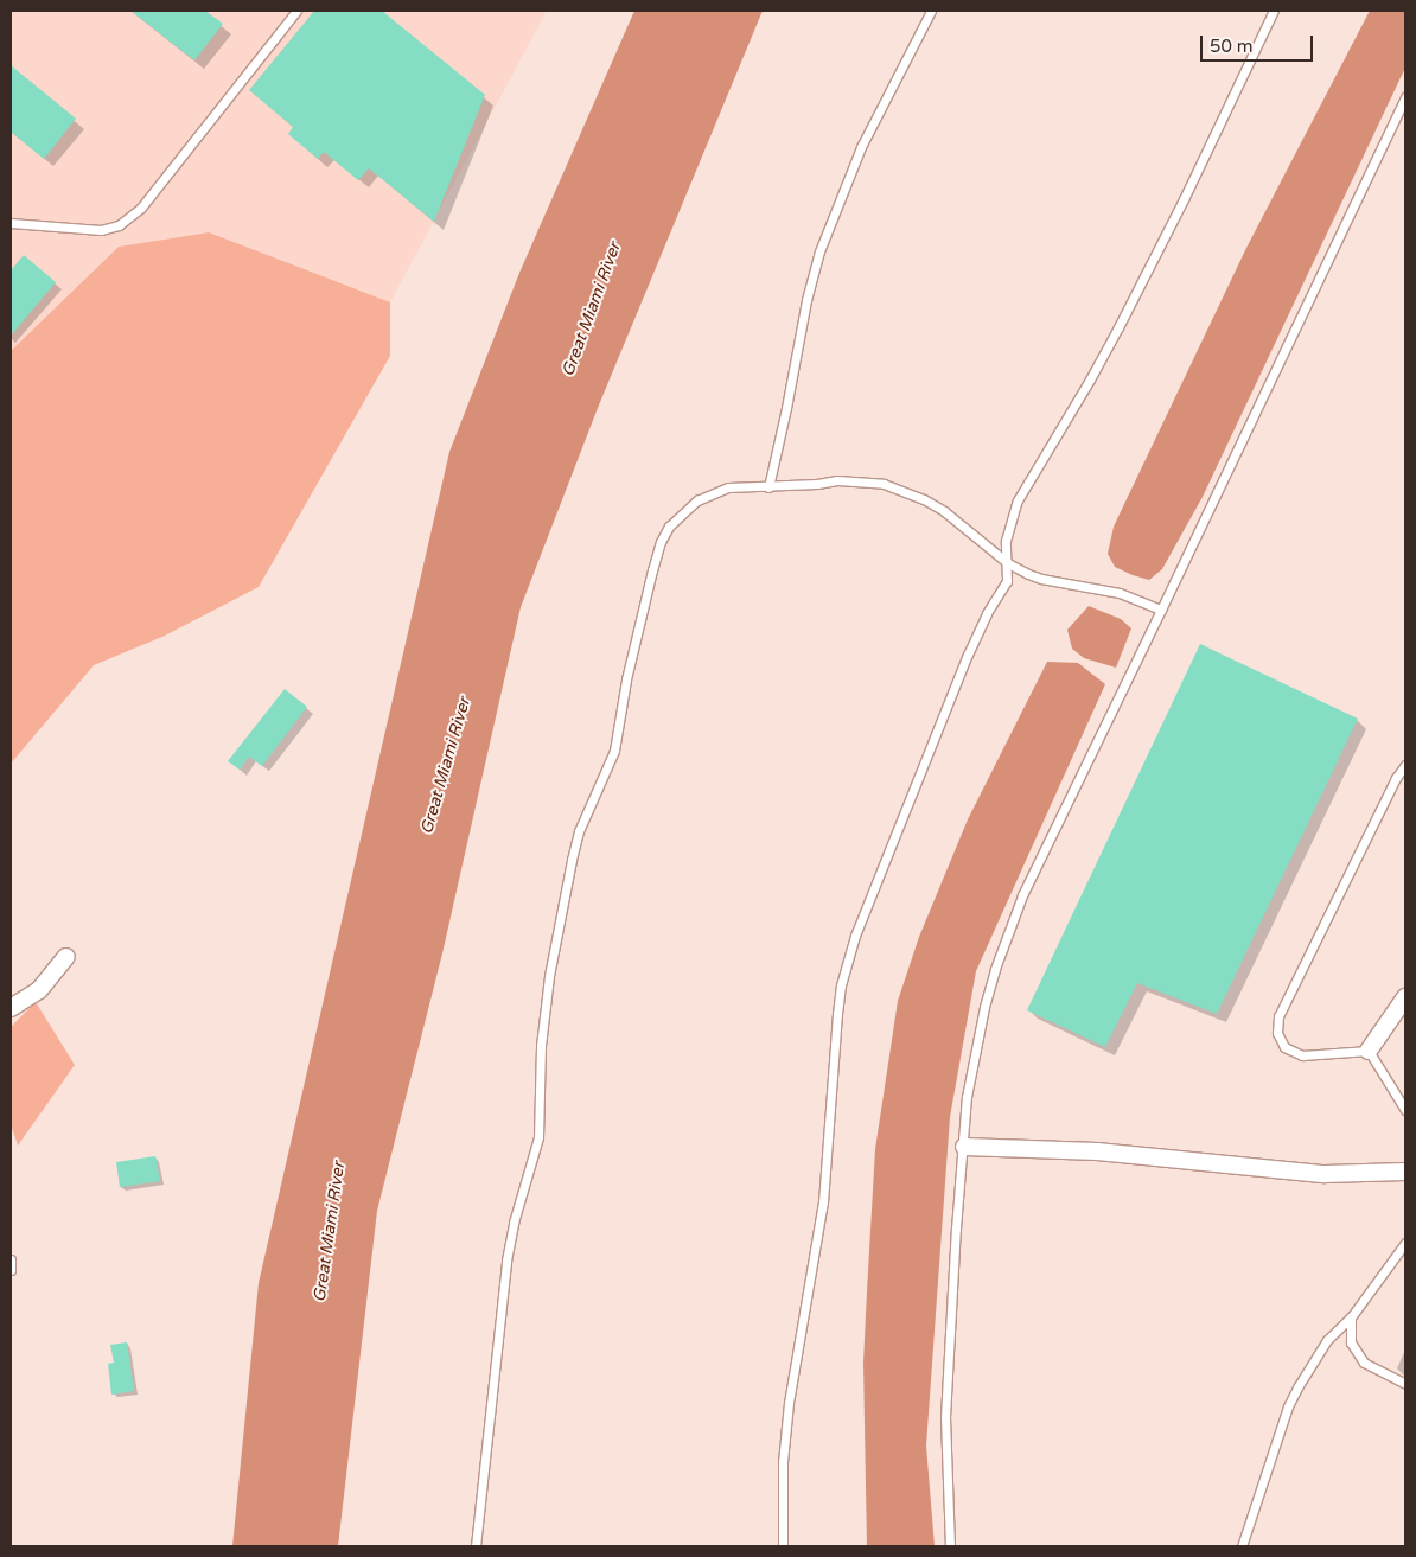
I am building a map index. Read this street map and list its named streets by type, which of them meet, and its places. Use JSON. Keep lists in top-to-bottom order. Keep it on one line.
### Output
{"water":["Great Miami River"],"scale_bar":"50 m"}
